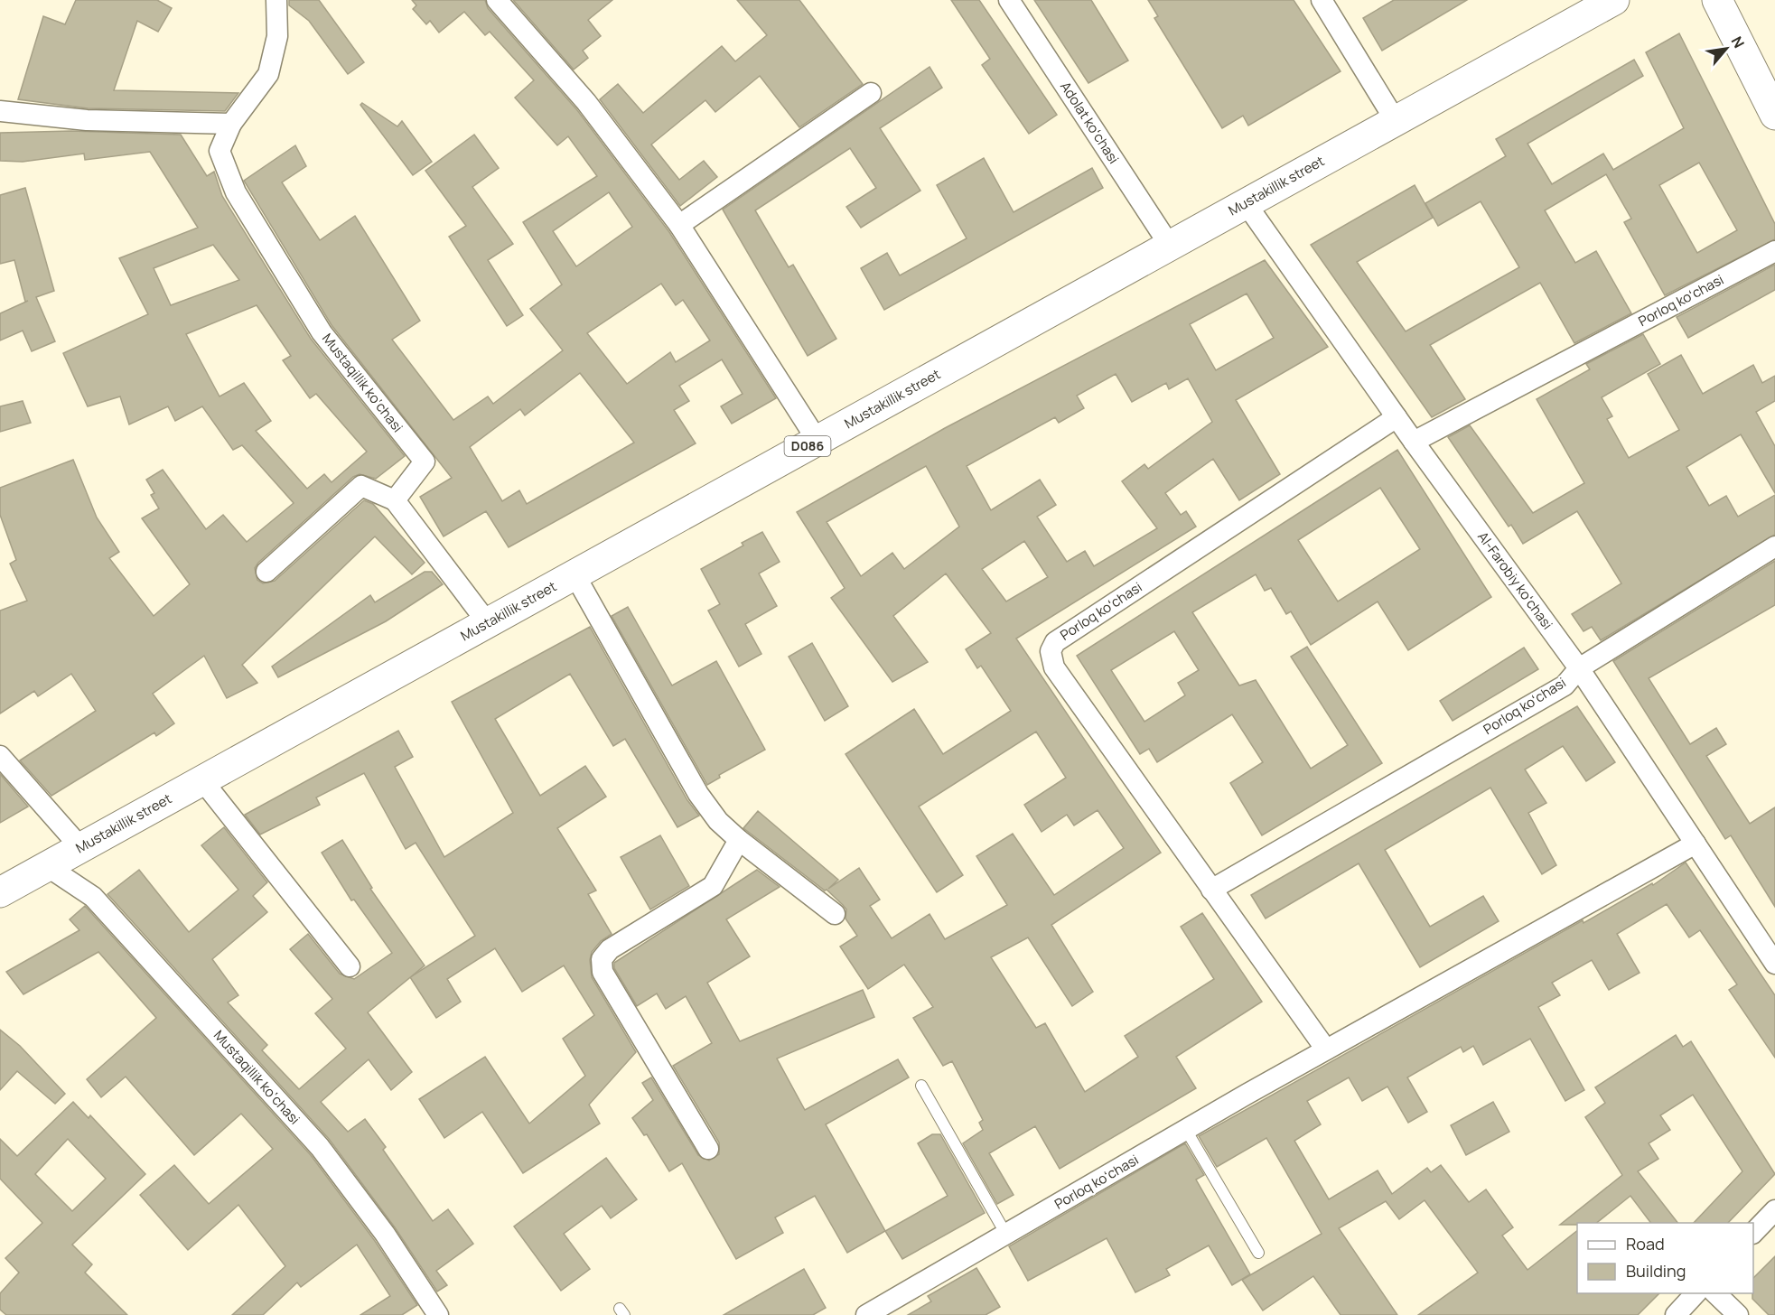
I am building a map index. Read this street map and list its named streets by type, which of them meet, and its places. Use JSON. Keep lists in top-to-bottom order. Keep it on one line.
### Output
{"streets":{"main road":["Mustakillik street","D086"],"street":["Adolat koʻchasi","Porloq koʻchasi","Mustaqillik ko‘chasi","Al-Farobiy koʻchasi"]},"crossings":[["Adolat koʻchasi","Mustakillik street"],["Mustakillik street","Mustaqillik ko‘chasi"],["Mustakillik street","Al-Farobiy koʻchasi"],["Porloq koʻchasi","Al-Farobiy koʻchasi"]],"legend":["Road","Building"],"north":"top right"}
